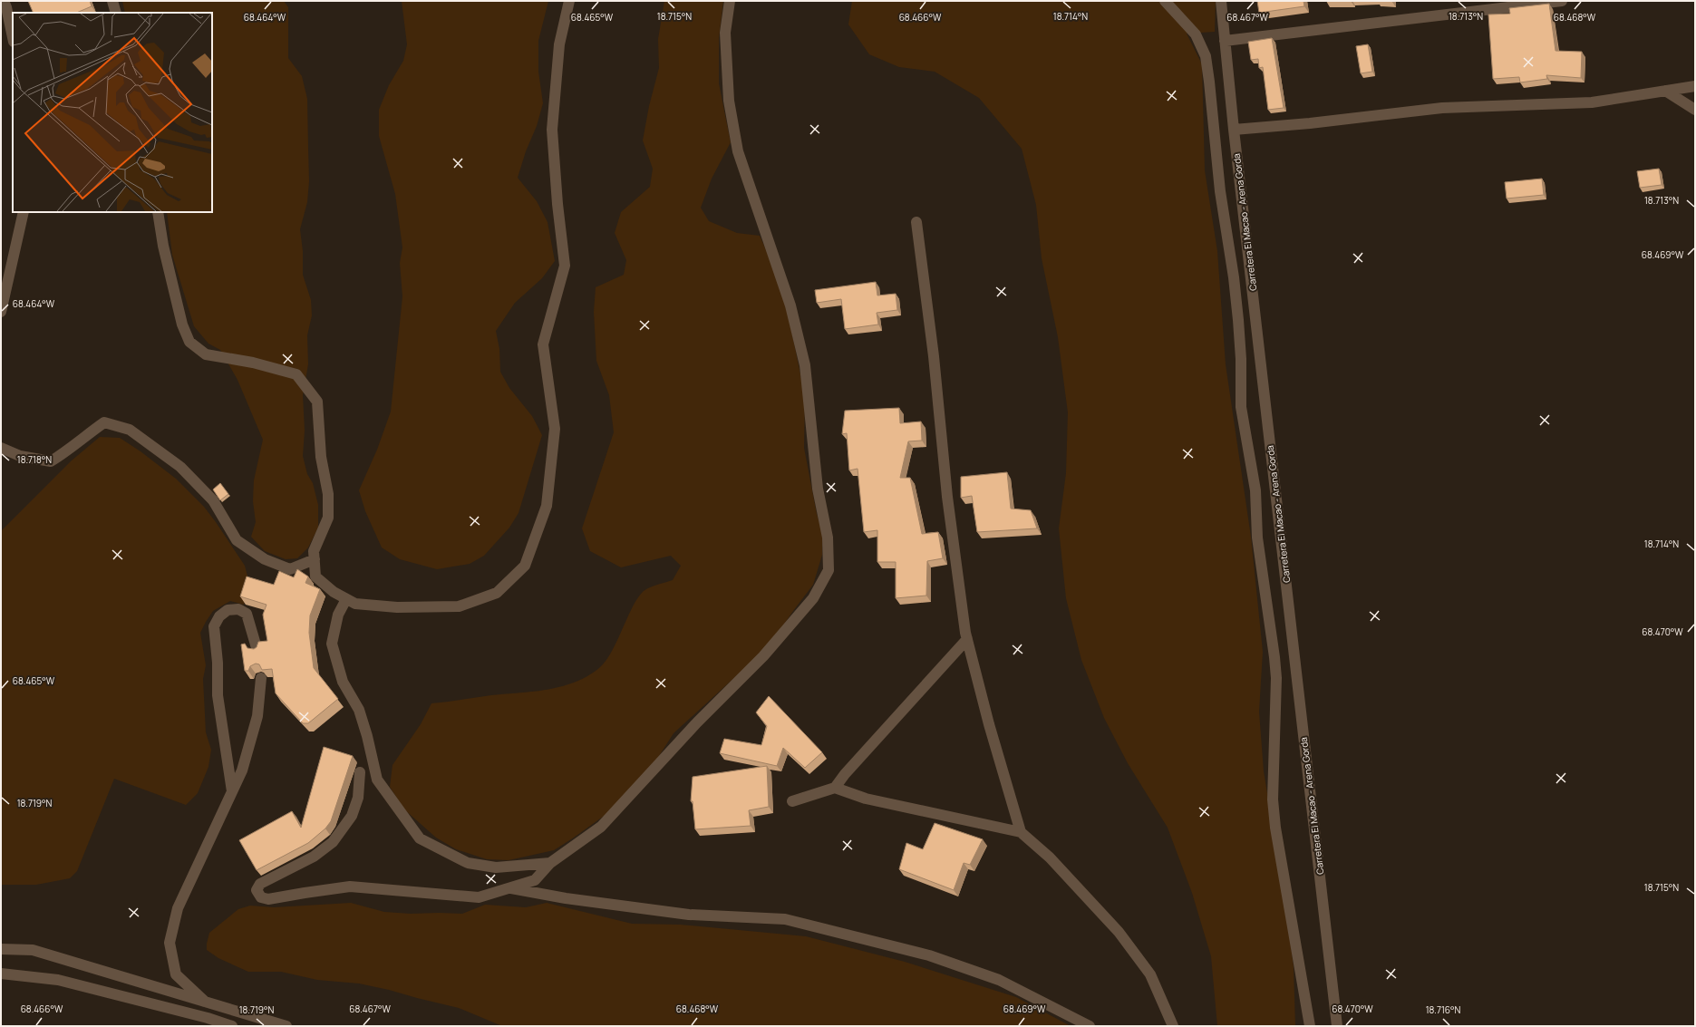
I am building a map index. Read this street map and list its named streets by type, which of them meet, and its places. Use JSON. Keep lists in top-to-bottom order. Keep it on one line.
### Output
{"streets":{"street":["Carretera El Macao - Arena Gorda"]},"coordinates":["18.715°N","18.714°N","18.713°N","68.464°W","68.465°W","68.466°W","68.467°W","68.468°W","68.469°W","18.718°N","68.470°W","18.719°N","18.716°N"]}
